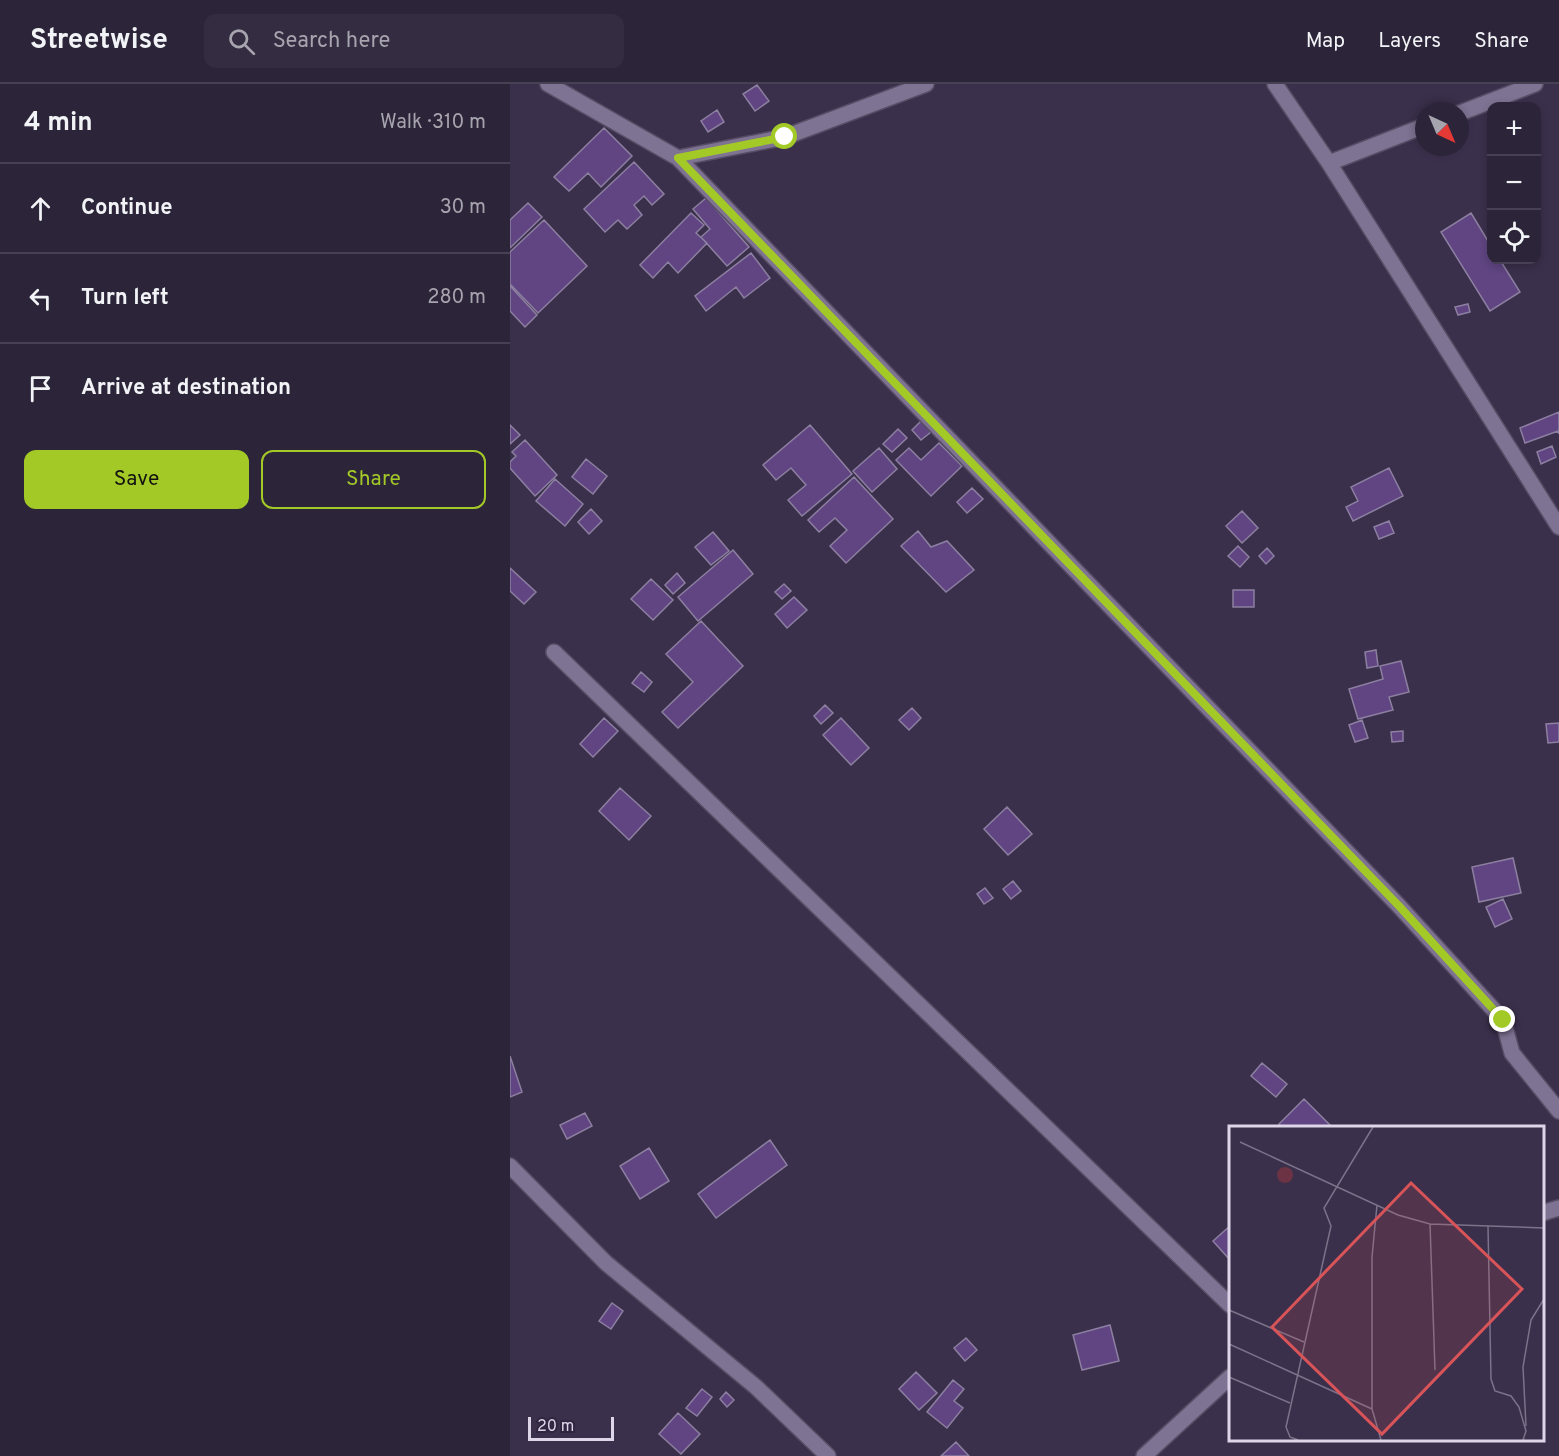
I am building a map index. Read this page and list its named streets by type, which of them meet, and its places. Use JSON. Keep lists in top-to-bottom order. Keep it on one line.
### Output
{"scale_bar":"20 m","north":"bottom right","page":{"header":"Streetwise","search":"Search here","nav":["Map","Layers","Share"],"heading":["4 min","Walk · 310 m"],"map_buttons":["+","−"],"list":[["Continue","30 m"],["Turn left","280 m"],"Arrive at destination"],"buttons":["Save","Share"],"scale":"20 m"}}
